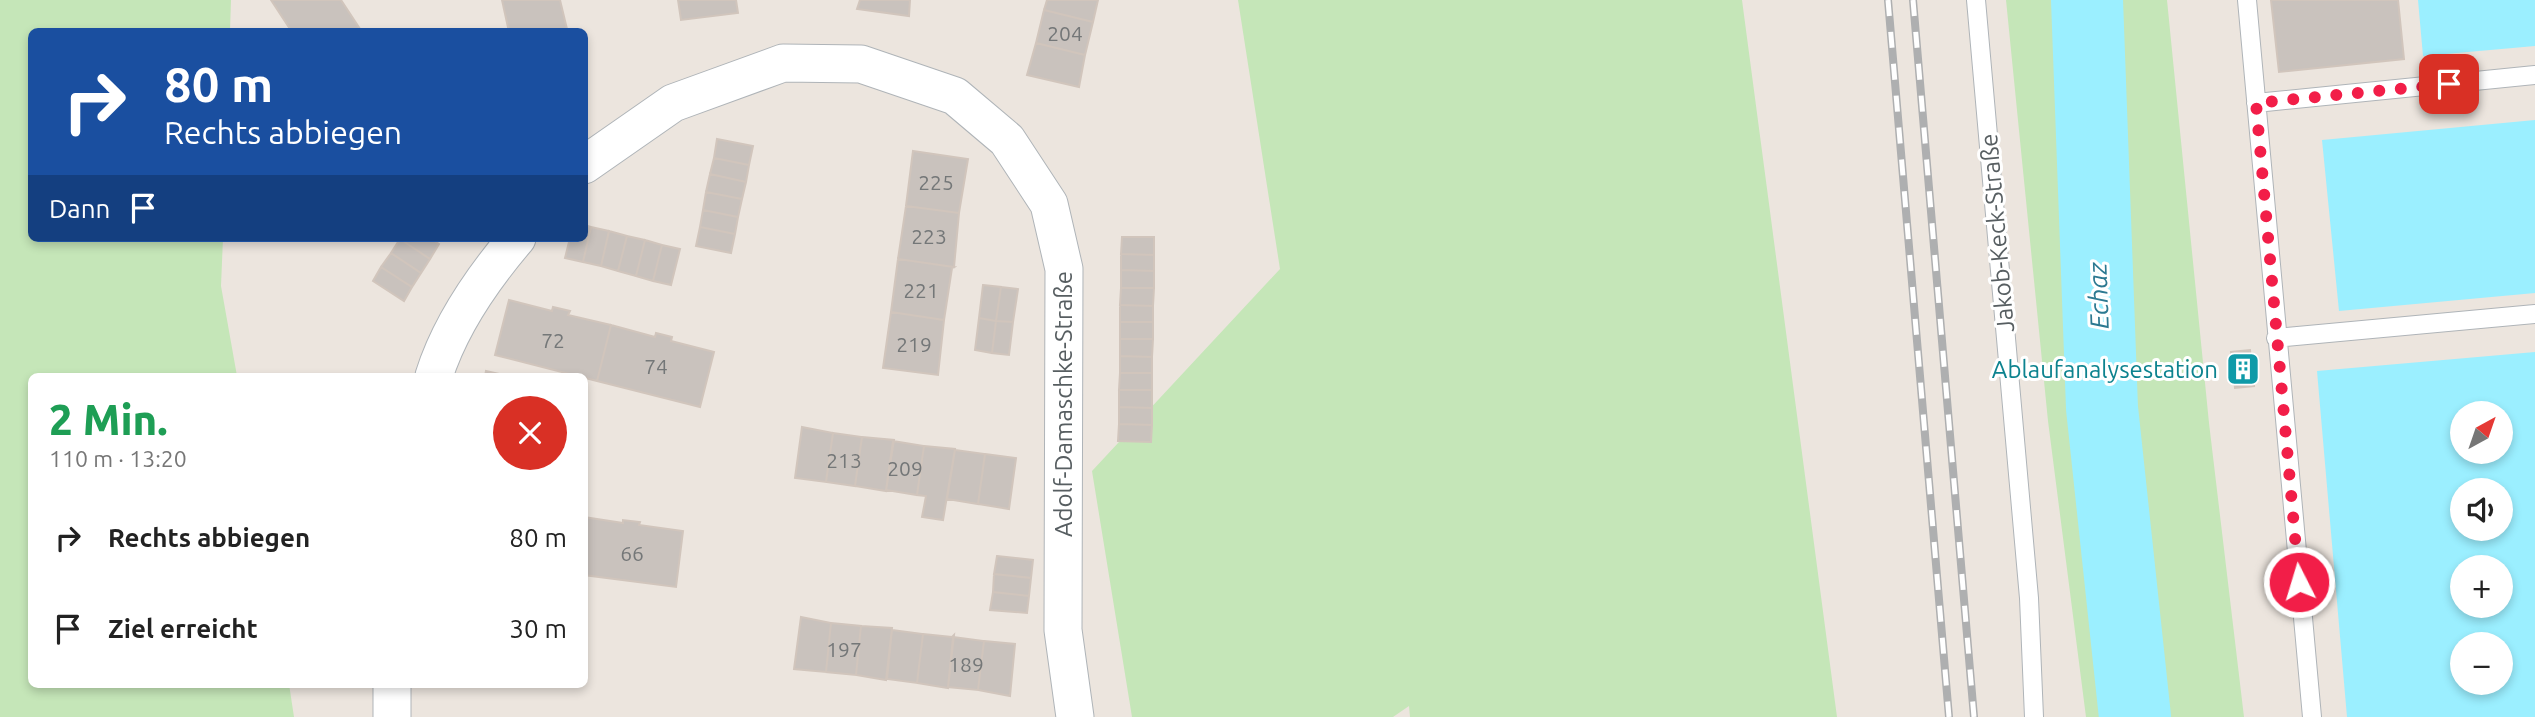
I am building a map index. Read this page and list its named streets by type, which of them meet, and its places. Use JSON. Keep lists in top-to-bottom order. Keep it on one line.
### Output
{"streets":{"street":["Adolf-Damaschke-Straße"],"lane":["Jakob-Keck-Straße"]},"water":["Echaz"],"places":{"building":["Ablaufanalysestation"]},"house_numbers":["204","225","223","221","72","219","74","213","209","66","197","189"],"north":"top right","page":{"turn":["80 m","Rechts abbiegen"],"then":"Dann","heading":["2 Min.","110 m · 13:20"],"map_buttons":["+","−"],"list":[{"name":"Rechts abbiegen","value":"80 m"},{"name":"Ziel erreicht","value":"30 m"}]}}
